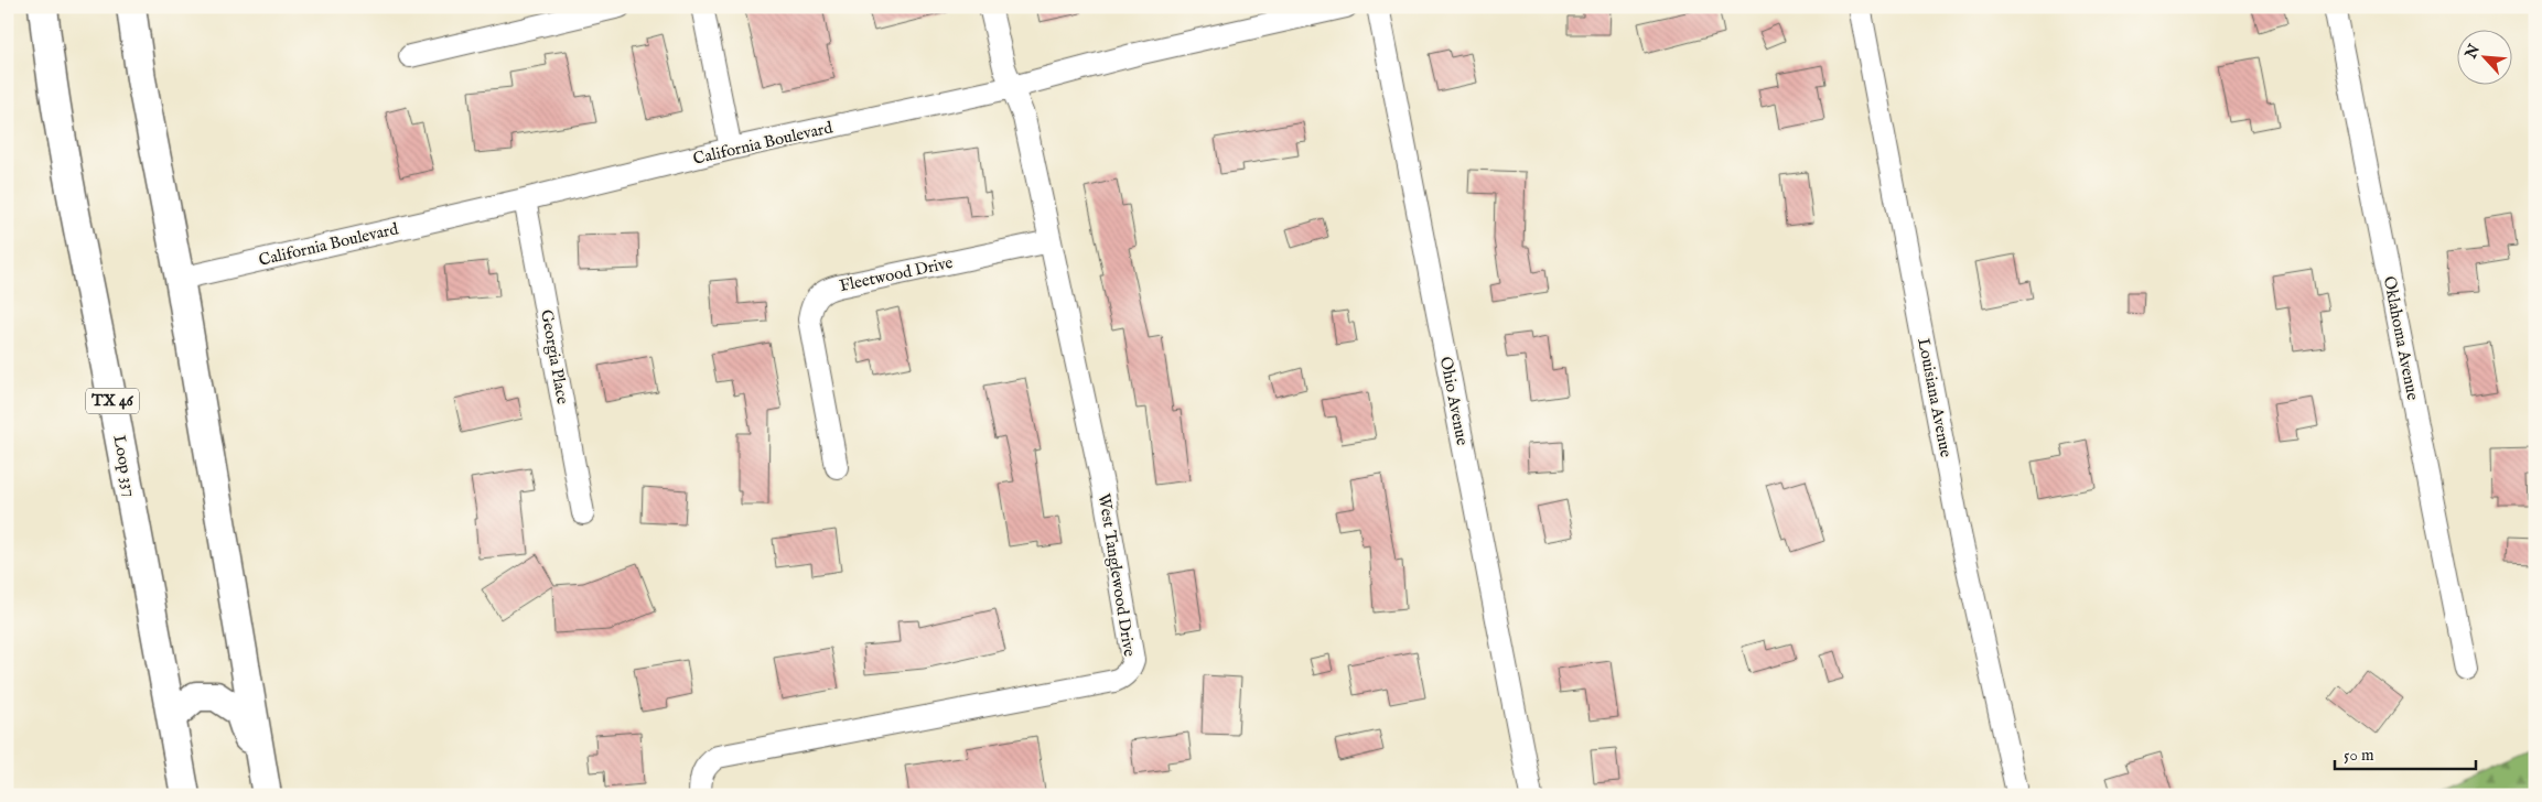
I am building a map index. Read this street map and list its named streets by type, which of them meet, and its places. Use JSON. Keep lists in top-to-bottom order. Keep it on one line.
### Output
{"streets":{"main road":["TX 46","Loop 337"],"street":["California Boulevard","Fleetwood Drive","Oklahoma Avenue","Georgia Place","Louisiana Avenue","Ohio Avenue","West Tanglewood Drive"]},"crossings":[["California Boulevard","Georgia Place"],["California Boulevard","West Tanglewood Drive"],["Fleetwood Drive","West Tanglewood Drive"]],"scale_bar":"50 m","north":"top left"}
